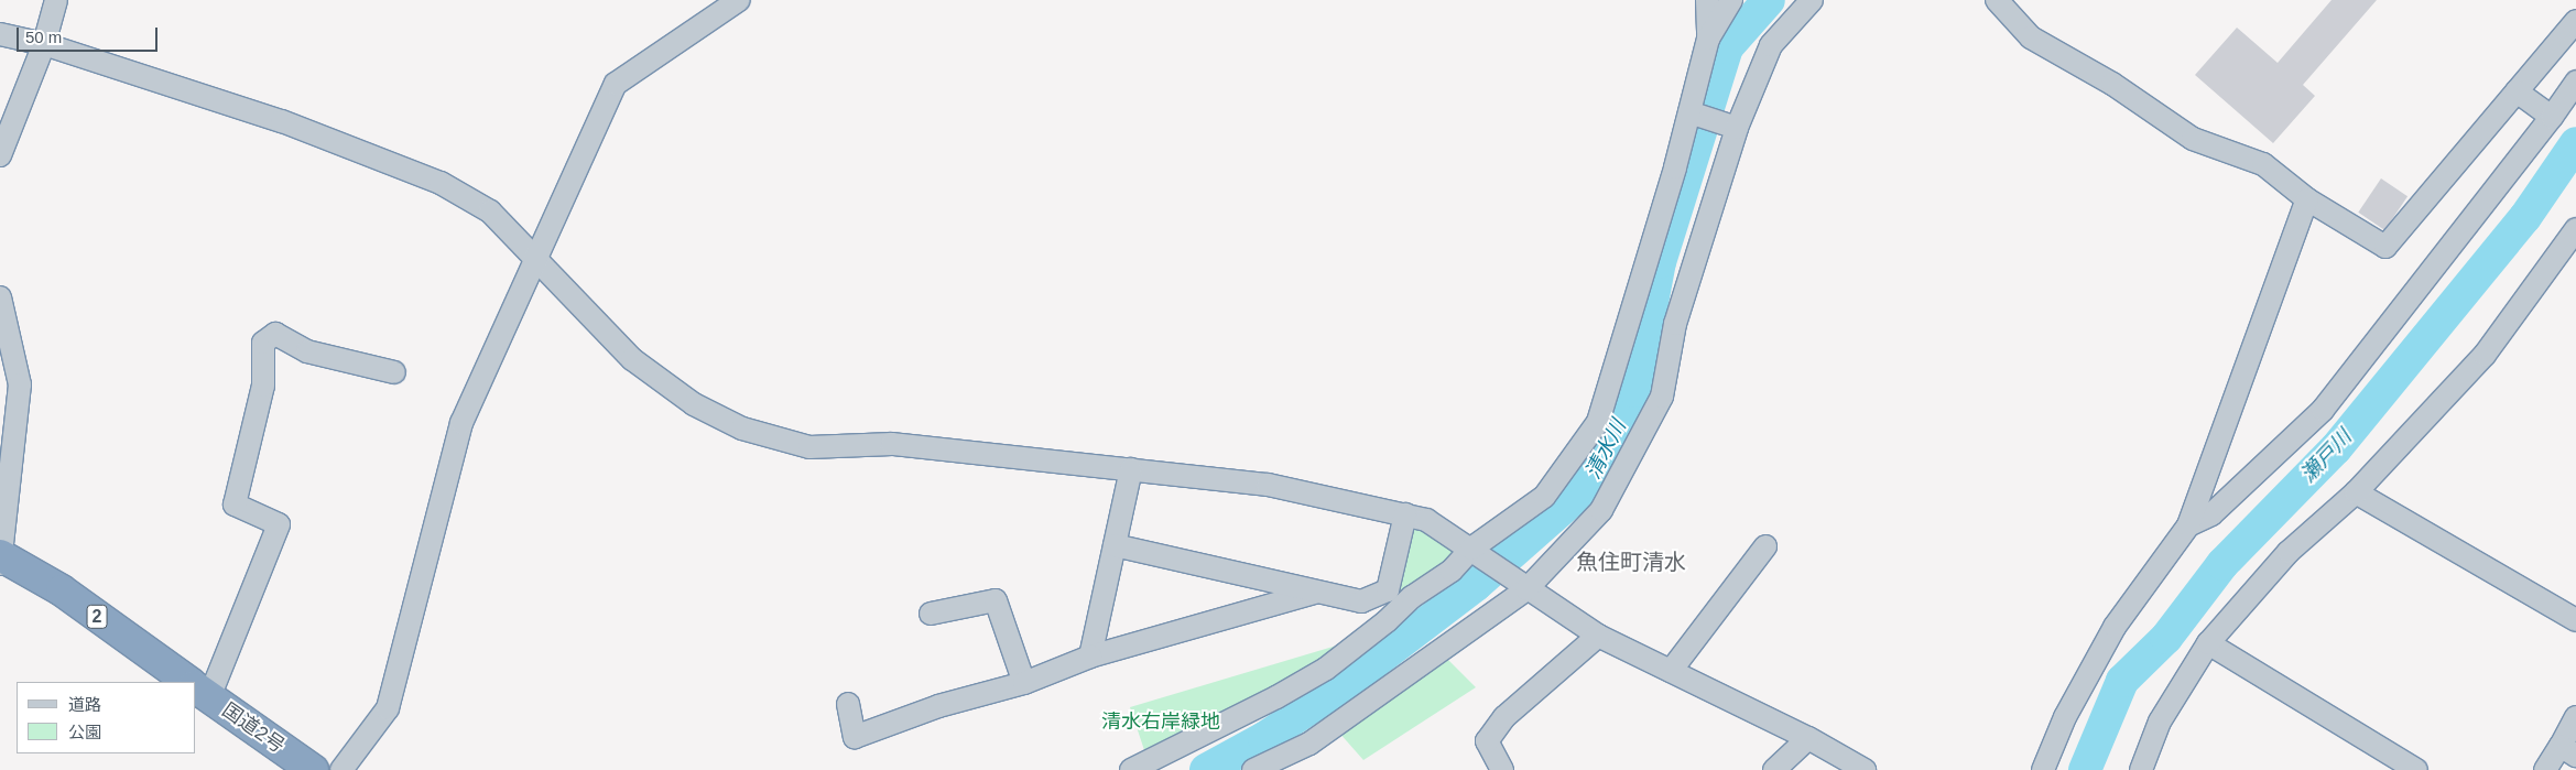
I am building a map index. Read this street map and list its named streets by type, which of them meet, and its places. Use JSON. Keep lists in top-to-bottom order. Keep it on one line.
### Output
{"streets":{"highway":["2","国道2号"]},"districts":["魚住町清水"],"water":["清水川","瀬戸川"],"parks":["清水右岸緑地"],"legend":["道路","公園"],"scale_bar":"50 m"}
